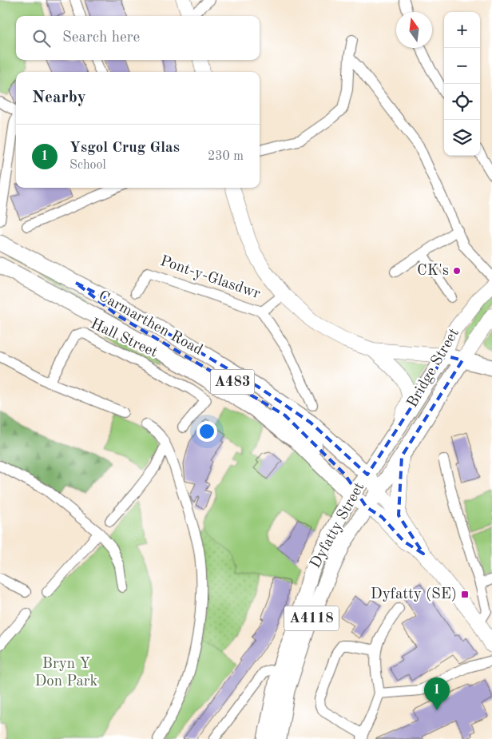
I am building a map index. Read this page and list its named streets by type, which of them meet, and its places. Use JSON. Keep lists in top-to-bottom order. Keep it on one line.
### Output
{"streets":{"main road":["Carmarthen Road","Bridge Street","A483","Dyfatty Street","A4118"],"street":["Pont-y-Glasdwr","Hall Street"]},"crossings":[["Carmarthen Road","Bridge Street"],["Carmarthen Road","A483"],["Carmarthen Road","Dyfatty Street"],["Bridge Street","Dyfatty Street"],["A483","Dyfatty Street"]],"parks":["Bryn Y Don Park"],"places":{"other":["CK's"],"transit":["Dyfatty (SE)"]},"north":"top","page":{"map_buttons":["+","−"],"search":"Search here","heading":"Nearby","list":[{"mark":"1","name":"Ysgol Crug Glas","note":"School","value":"230 m"}],"pins":"1"}}
